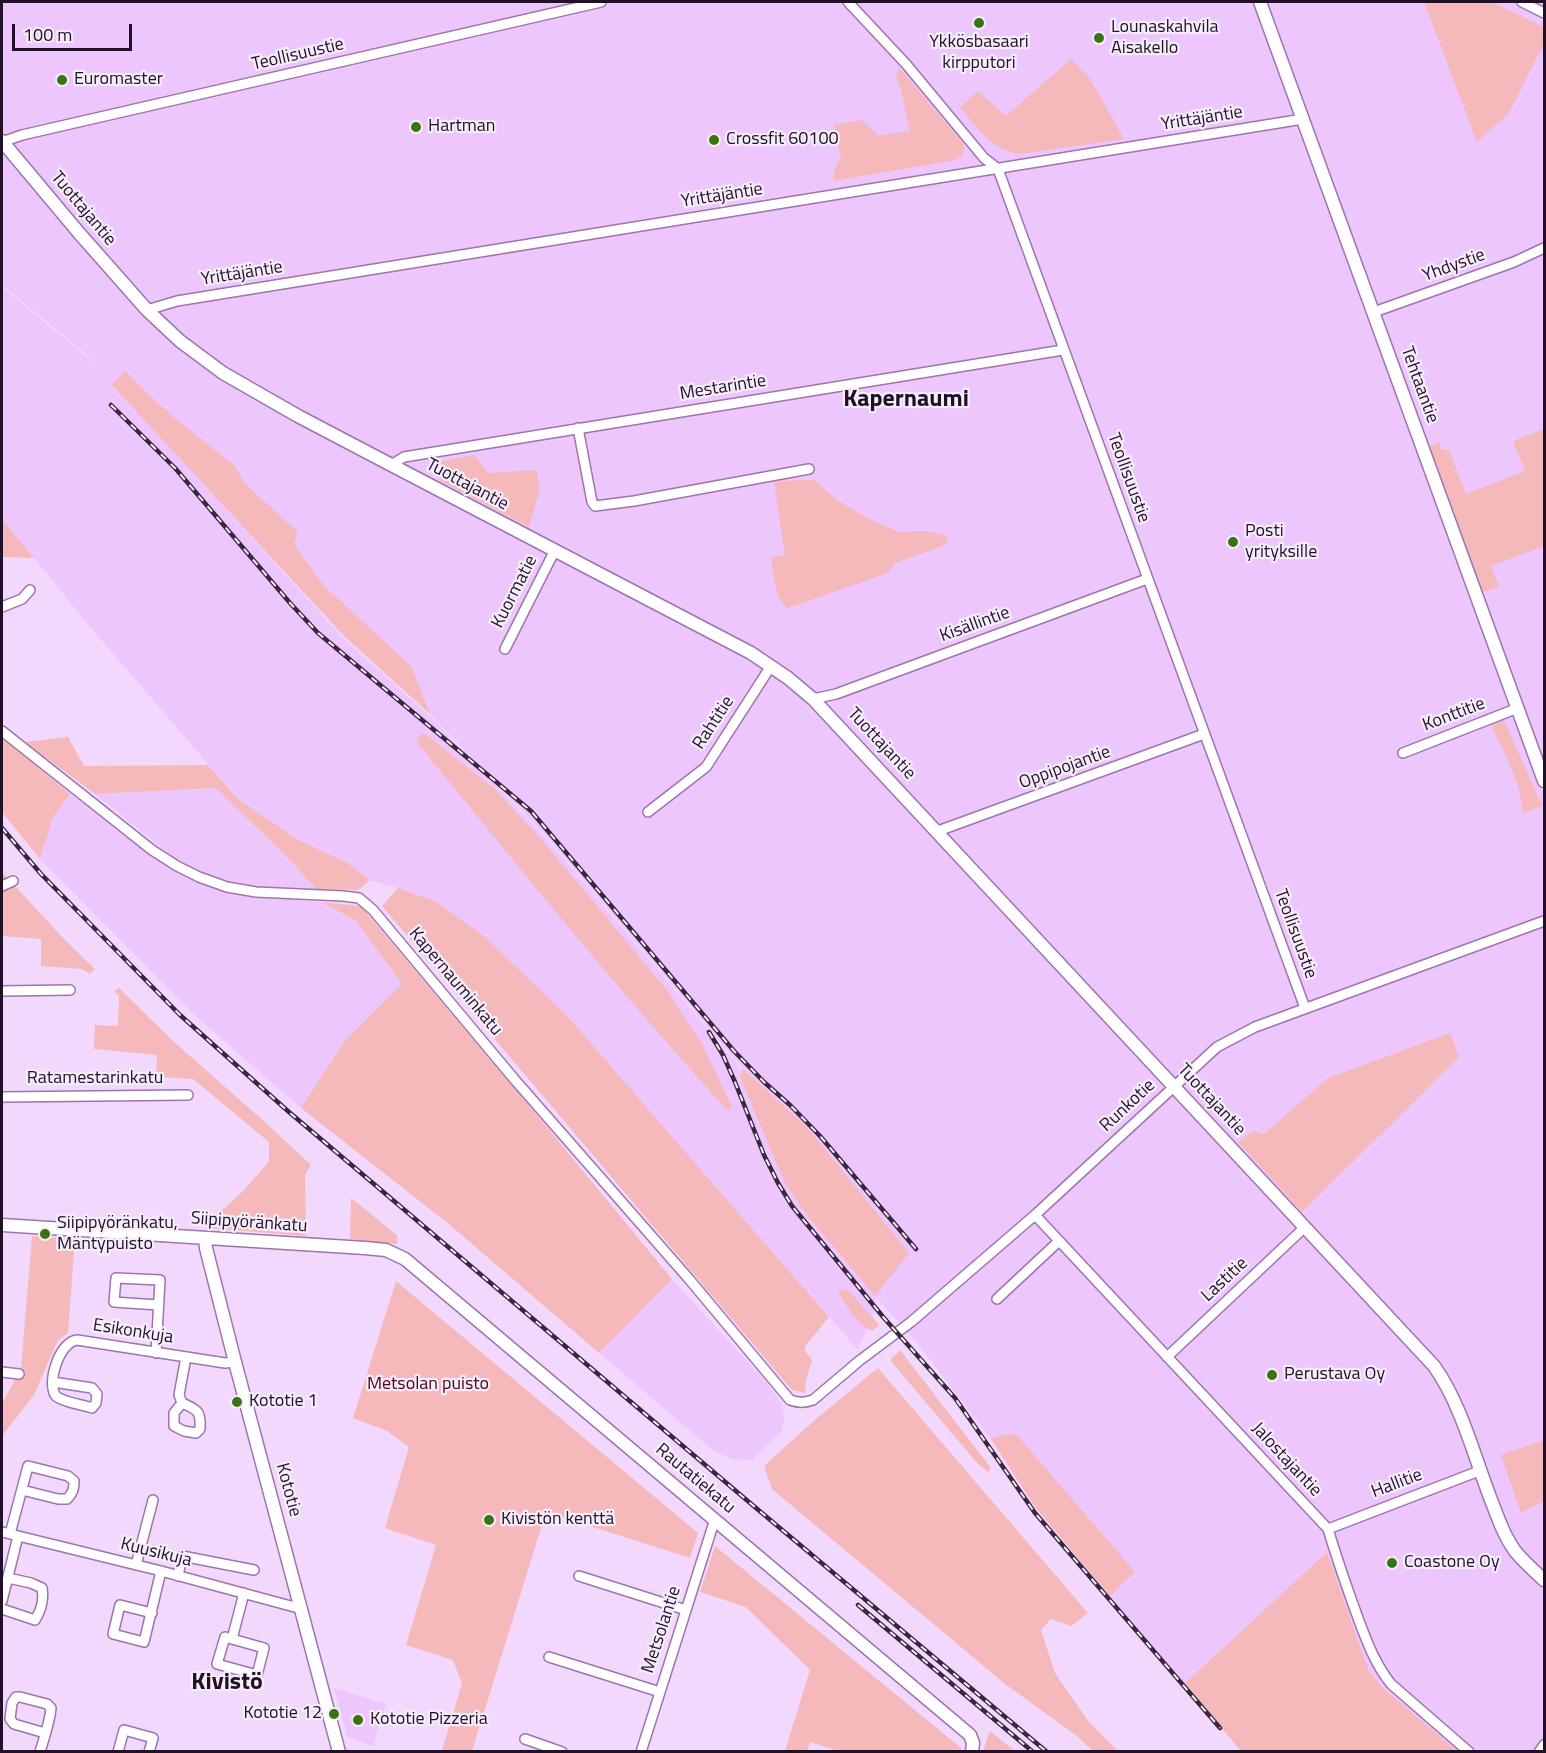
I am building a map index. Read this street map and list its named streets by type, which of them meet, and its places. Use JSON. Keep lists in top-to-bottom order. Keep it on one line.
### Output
{"streets":{"street":["Teollisuustie","Yrittäjäntie","Tuottajantie","Yhdystie","Tehtaantie","Mestarintie","Kuormatie","Kisällintie","Konttitie","Rahtitie","Oppipojantie","Kapernauminkatu","Ratamestarinkatu","Runkotie","Siipipyöränkatu","Lastitie","Esikonkuja","Jalostajantie","Rautatiekatu","Hallitie","Kototie","Kuusikuja","Metsolantie"]},"crossings":[["Teollisuustie","Yrittäjäntie"],["Teollisuustie","Tuottajantie"],["Teollisuustie","Mestarintie"],["Teollisuustie","Kisällintie"],["Teollisuustie","Oppipojantie"],["Teollisuustie","Runkotie"],["Yrittäjäntie","Tuottajantie"],["Yrittäjäntie","Tehtaantie"],["Tuottajantie","Mestarintie"],["Tuottajantie","Kuormatie"],["Tuottajantie","Kisällintie"],["Tuottajantie","Rahtitie"],["Tuottajantie","Oppipojantie"],["Tuottajantie","Runkotie"],["Tuottajantie","Lastitie"],["Tuottajantie","Hallitie"],["Yhdystie","Tehtaantie"],["Tehtaantie","Konttitie"],["Kapernauminkatu","Runkotie"],["Runkotie","Jalostajantie"],["Siipipyöränkatu","Rautatiekatu"],["Siipipyöränkatu","Kototie"],["Lastitie","Jalostajantie"],["Esikonkuja","Kototie"],["Jalostajantie","Hallitie"],["Rautatiekatu","Metsolantie"],["Kototie","Kuusikuja"]],"districts":["Kapernaumi","Kivistö"],"parks":["Metsolan puisto"],"places":["Ykkösbasaari kirpputori","Lounaskahvila Aisakello","Euromaster","Hartman","Crossfit 60100","Posti yrityksille","Siipipyöränkatu, Mäntypuisto","Perustava Oy","Kototie 1","Kivistön kenttä","Coastone Oy","Kototie 12","Kototie Pizzeria"],"scale_bar":"100 m"}
